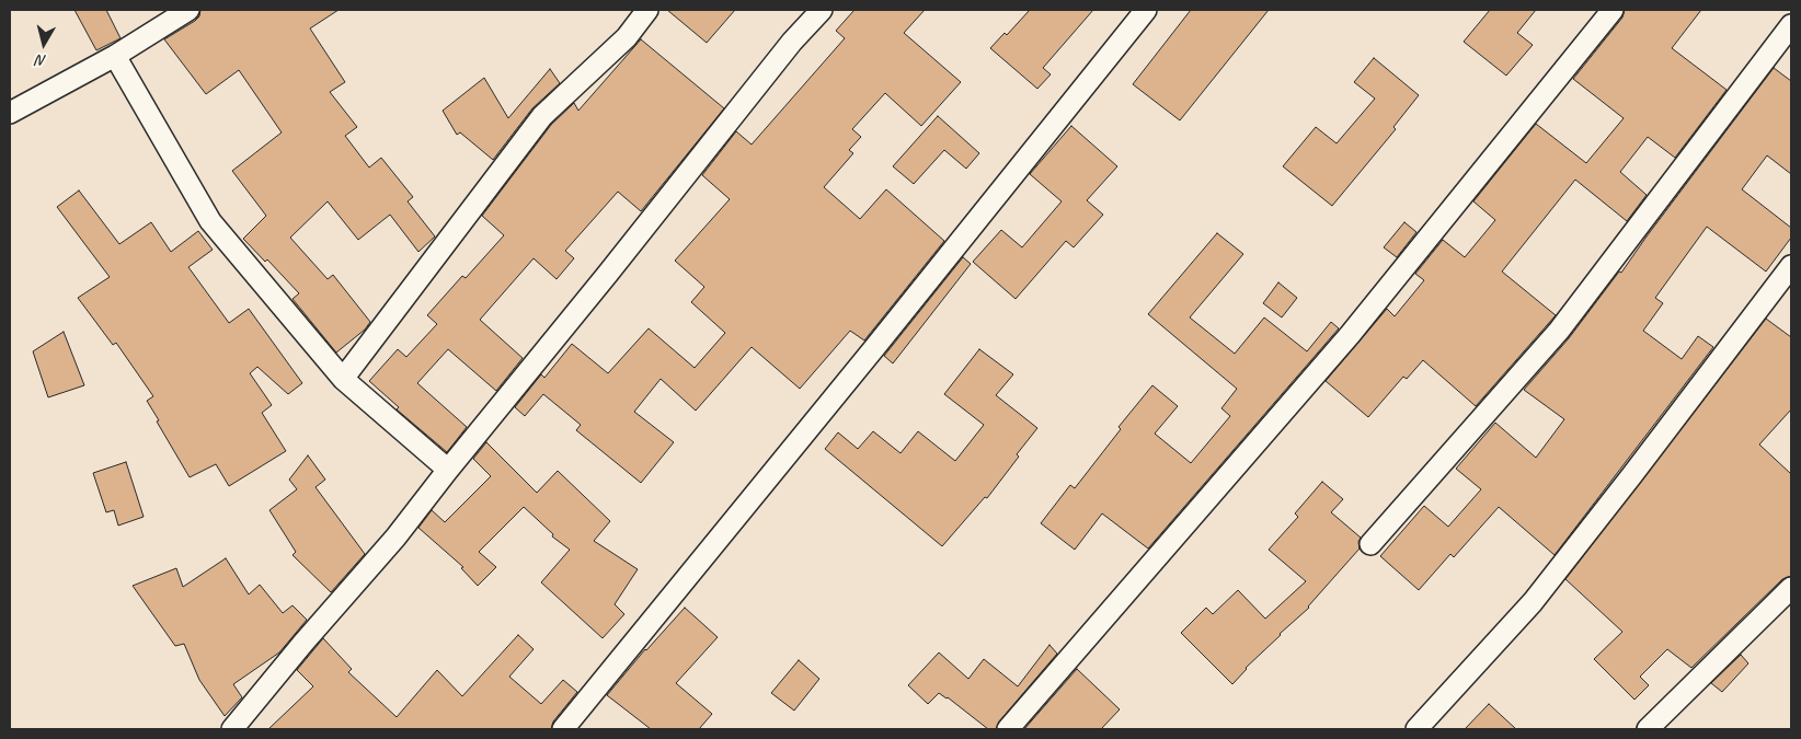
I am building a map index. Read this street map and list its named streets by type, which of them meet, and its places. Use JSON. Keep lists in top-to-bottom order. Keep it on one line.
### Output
{"north":"bottom"}
